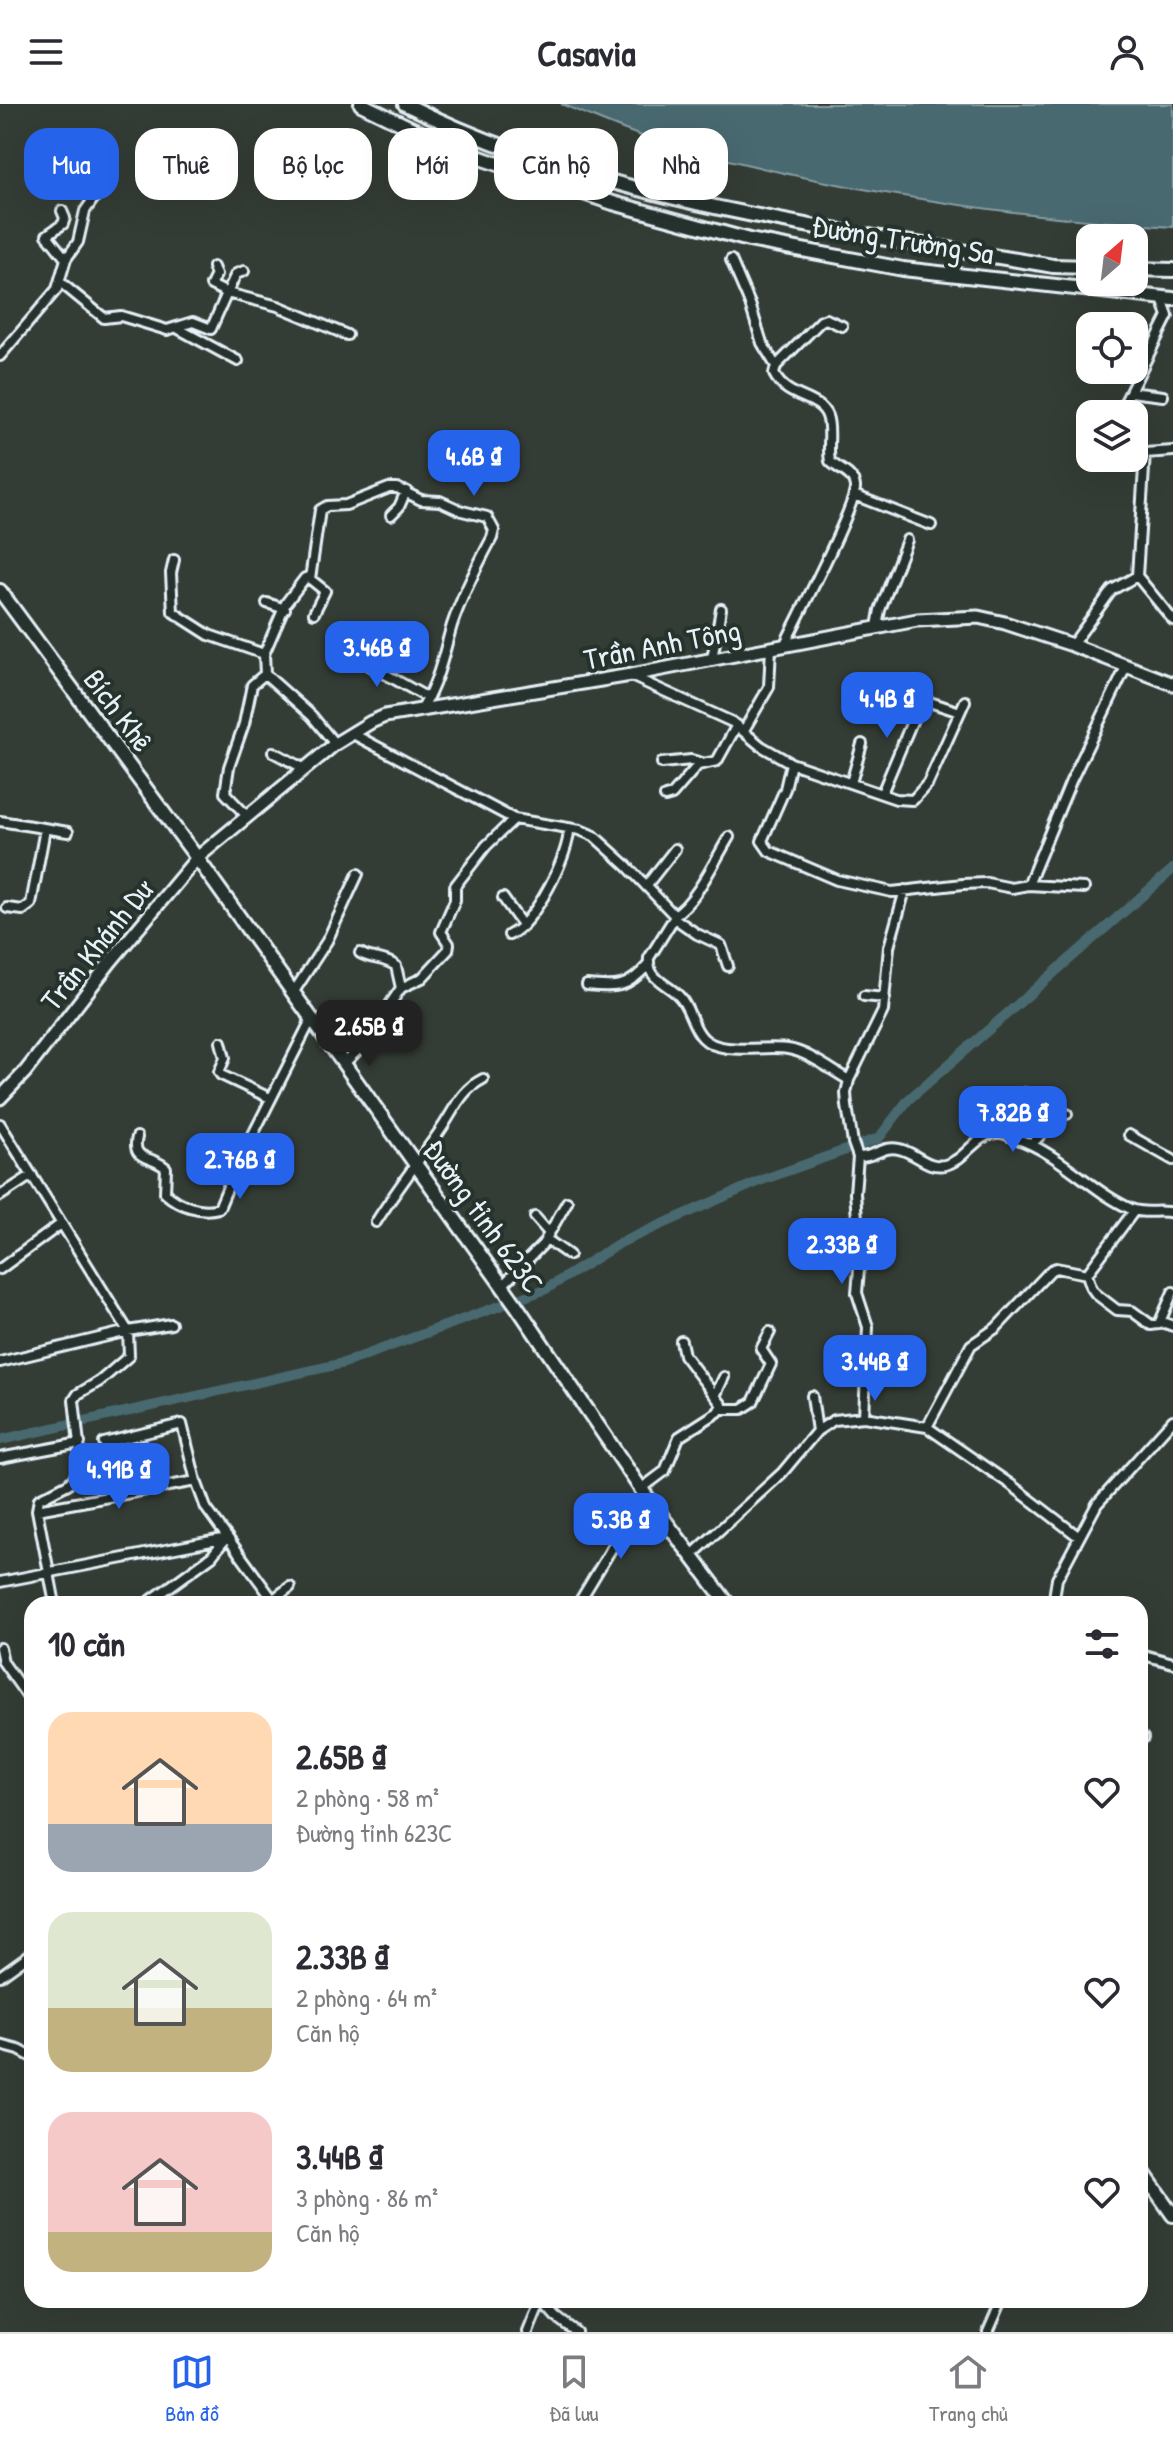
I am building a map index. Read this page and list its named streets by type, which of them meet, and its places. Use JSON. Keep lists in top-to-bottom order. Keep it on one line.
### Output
{"streets":{"main road":["Đường Trường Sa","Bích Khê","Đường tỉnh 623C"],"street":["Trần Anh Tông","Trần Khánh Dư"]},"crossings":[["Trần Anh Tông","Bích Khê"],["Trần Anh Tông","Trần Khánh Dư"],["Trần Anh Tông","Đường tỉnh 623C"],["Bích Khê","Trần Khánh Dư"],["Bích Khê","Đường tỉnh 623C"],["Trần Khánh Dư","Đường tỉnh 623C"]],"north":"top right","page":{"header":"Casavia","chip":["Mua","Thuê","Bộ lọc","Mới","Căn hộ","Nhà"],"price":["4.6B ₫","3.46B ₫","4.4B ₫","2.65B ₫","7.82B ₫","2.76B ₫","2.33B ₫","3.44B ₫","4.91B ₫","5.3B ₫"],"heading":"10 căn","list":[{"name":"2.65B ₫","note":"2 phòng · 58 m² · Đường tỉnh 623C"},{"name":"2.33B ₫","note":"2 phòng · 64 m² · Căn hộ"},{"name":"3.44B ₫","note":"3 phòng · 86 m² · Căn hộ"}],"tabs":["Bản đồ","Đã lưu","Trang chủ"]}}
